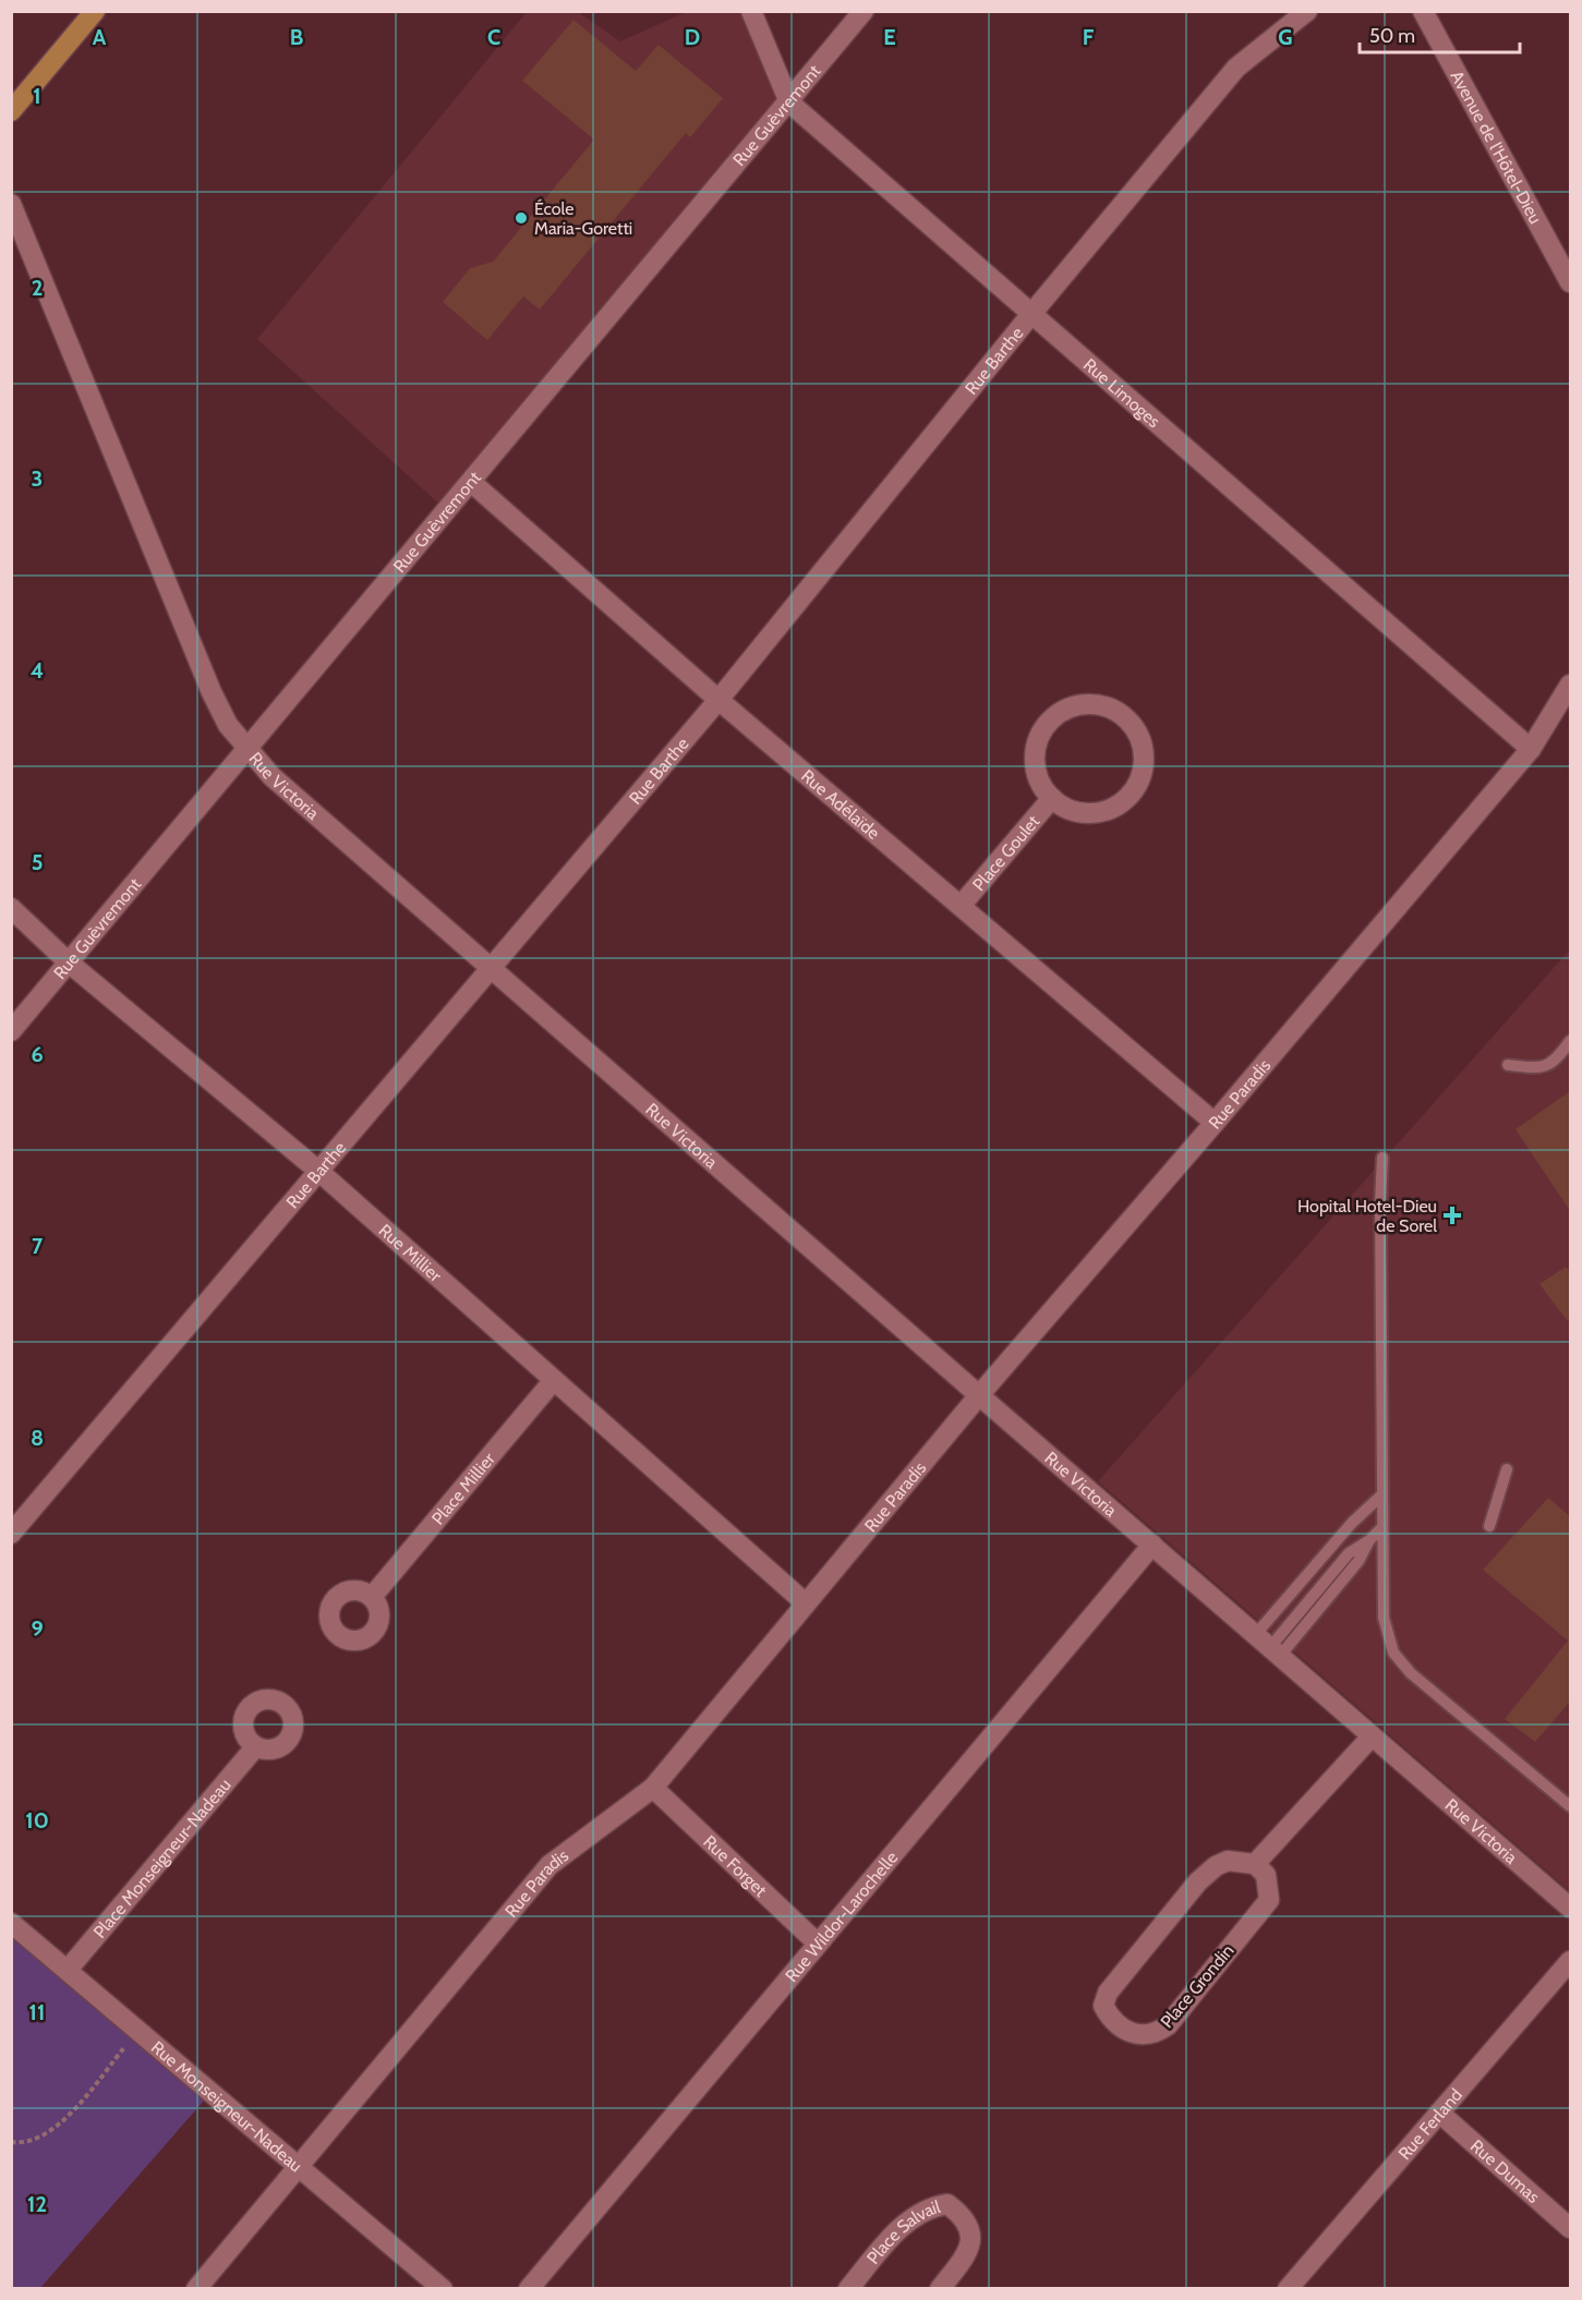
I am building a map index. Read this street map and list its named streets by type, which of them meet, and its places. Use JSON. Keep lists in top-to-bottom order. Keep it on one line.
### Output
{"streets":{"street":["Rue Guèvremont","Avenue de l'Hôtel-Dieu","Rue Barthe","Rue Limoges","Rue Victoria","Rue Adélaïde","Place Goulet","Rue Paradis","Rue Millier","Place Millier","Place Monseigneur-Nadeau","Rue Forget","Rue Wildor-Larochelle","Place Grondin","Rue Monseigneur-Nadeau","Rue Ferland","Rue Dumas","Place Salvail"]},"crossings":[["Rue Guèvremont","Rue Limoges"],["Rue Guèvremont","Rue Victoria"],["Rue Guèvremont","Rue Adélaïde"],["Rue Guèvremont","Rue Millier"],["Rue Barthe","Rue Limoges"],["Rue Barthe","Rue Victoria"],["Rue Barthe","Rue Adélaïde"],["Rue Barthe","Rue Millier"],["Rue Limoges","Rue Paradis"],["Rue Victoria","Rue Paradis"],["Rue Victoria","Rue Wildor-Larochelle"],["Rue Adélaïde","Place Goulet"],["Rue Adélaïde","Rue Paradis"],["Rue Paradis","Rue Millier"],["Rue Paradis","Rue Forget"],["Rue Paradis","Rue Monseigneur-Nadeau"],["Rue Millier","Place Millier"],["Place Monseigneur-Nadeau","Rue Monseigneur-Nadeau"],["Rue Forget","Rue Wildor-Larochelle"],["Rue Ferland","Rue Dumas"]],"places":{"other":["École Maria-Goretti"],"health":["Hopital Hotel-Dieu de Sorel"]},"scale_bar":"50 m","grid":{"columns":["A","B","C","D","E","F","G"],"rows":["1","2","3","4","5","6","7","8","9","10","11","12"]}}
